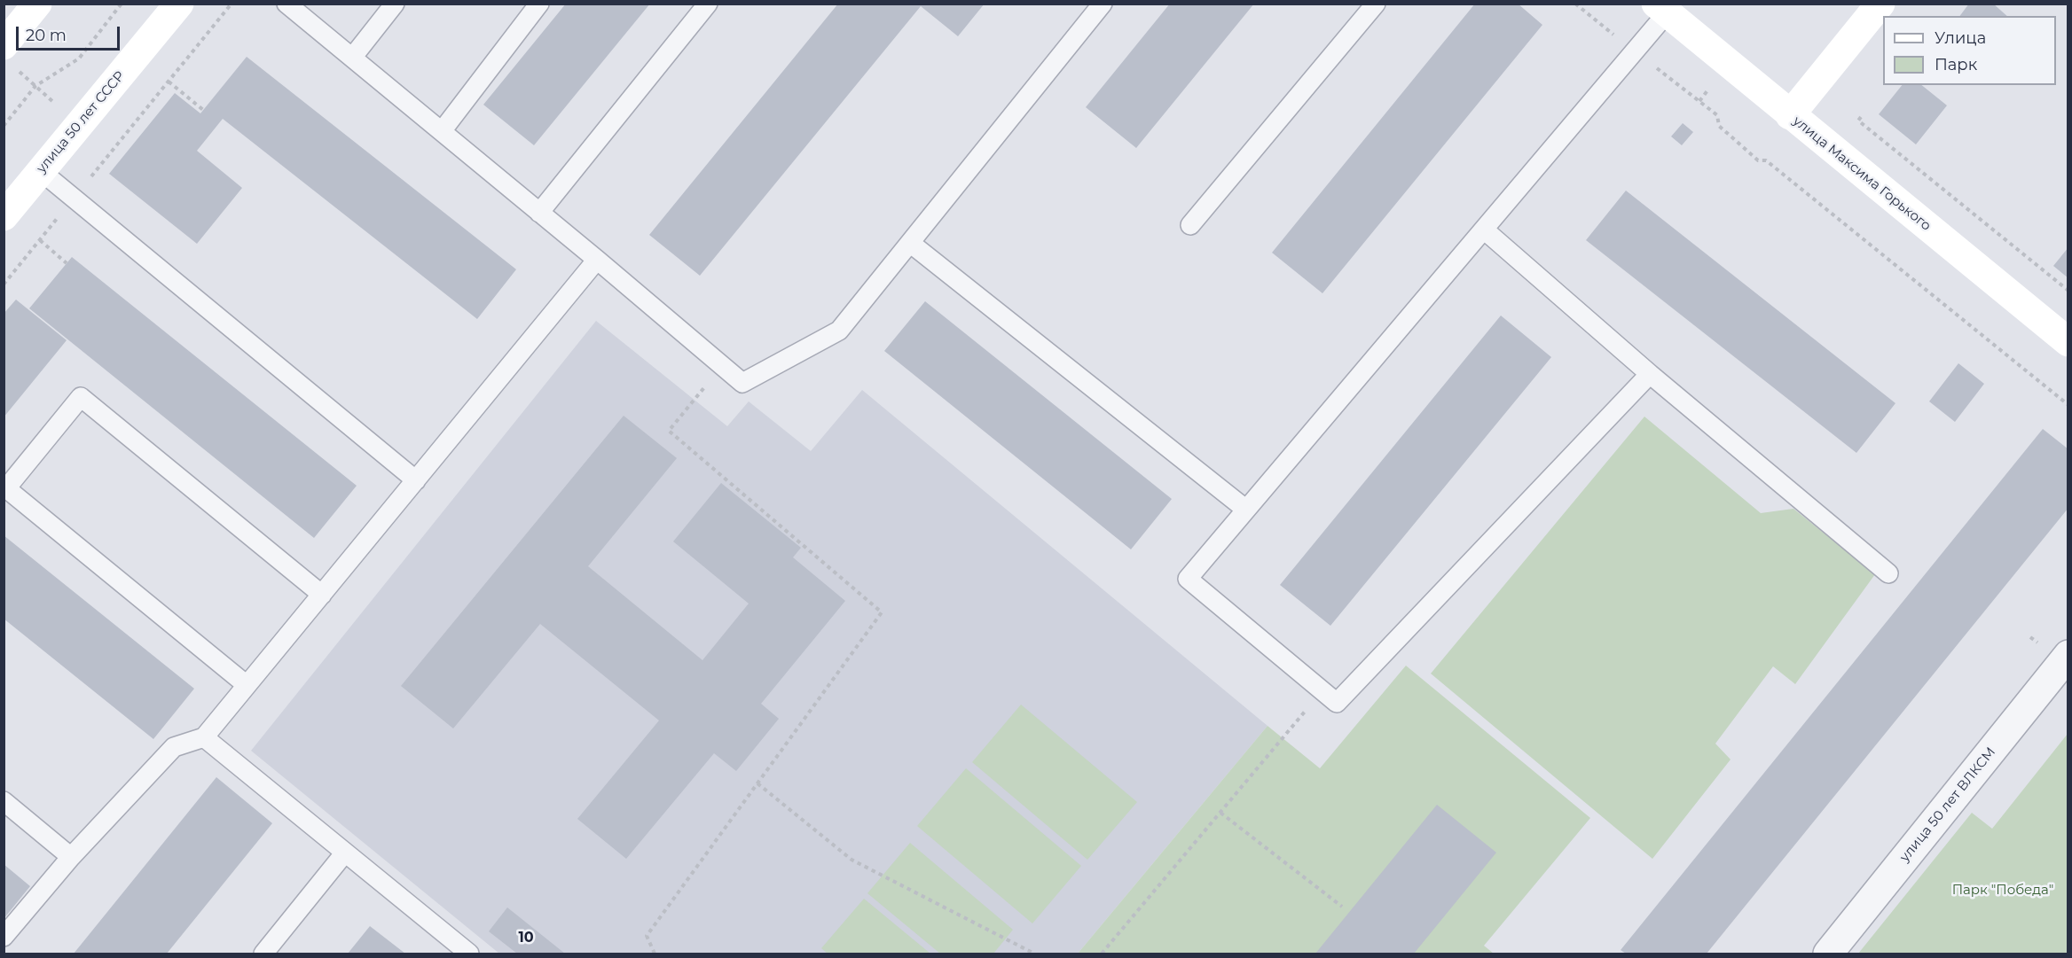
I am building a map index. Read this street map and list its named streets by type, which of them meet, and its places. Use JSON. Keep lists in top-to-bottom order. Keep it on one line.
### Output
{"streets":{"street":["улица 50 лет СССР","улица Максима Горького","улица 50 лет ВЛКСМ"]},"districts":["10"],"parks":["Парк \"Победа\""],"legend":["Улица","Парк"],"scale_bar":"20 m"}
